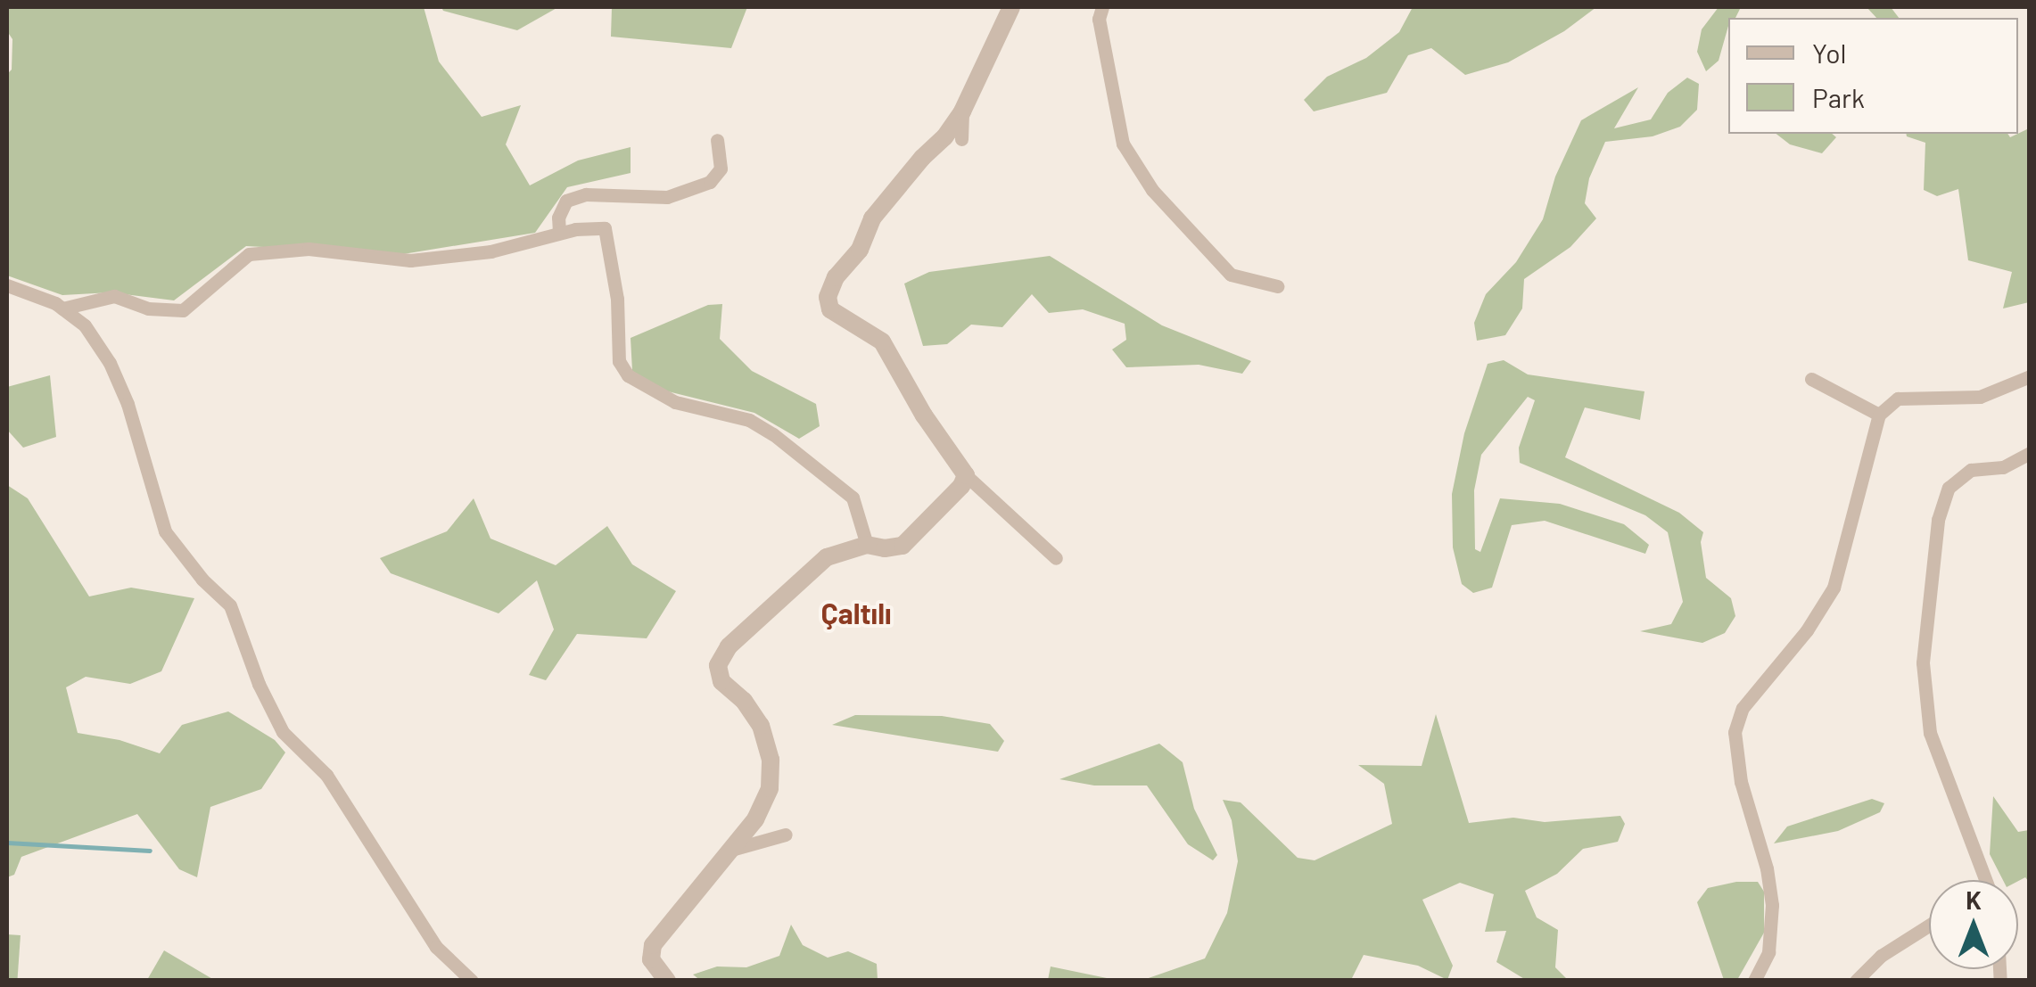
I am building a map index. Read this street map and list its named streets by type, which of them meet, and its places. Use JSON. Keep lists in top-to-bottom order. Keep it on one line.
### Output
{"districts":["Çaltılı"],"legend":["Yol","Park"],"north":"top"}
